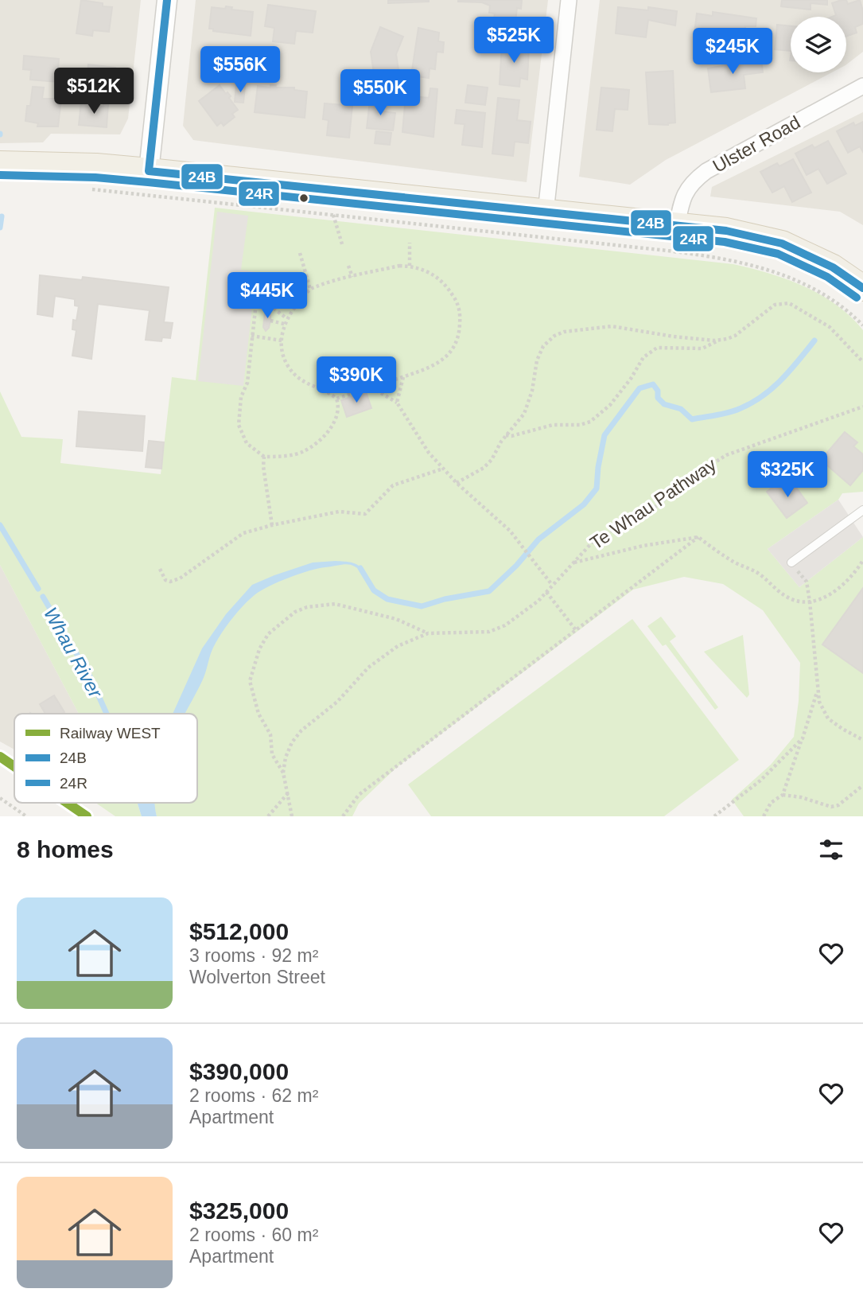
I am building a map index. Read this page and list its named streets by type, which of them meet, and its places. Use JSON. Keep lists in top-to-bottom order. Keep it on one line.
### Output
{"streets":{"street":["Ulster Road"],"path":["Te Whau Pathway"]},"water":["Whau River"],"lines":["transit line 24B","transit line 24R","rail line WEST"],"legend":["Railway WEST","24B","24R"],"page":{"price":["$525K","$245K","$556K","$512K","$550K","$445K","$390K","$325K"],"heading":"8 homes","list":[{"name":"$512,000","note":"3 rooms · 92 m² · Wolverton Street"},{"name":"$390,000","note":"2 rooms · 62 m² · Apartment"},{"name":"$325,000","note":"2 rooms · 60 m² · Apartment"}]}}
